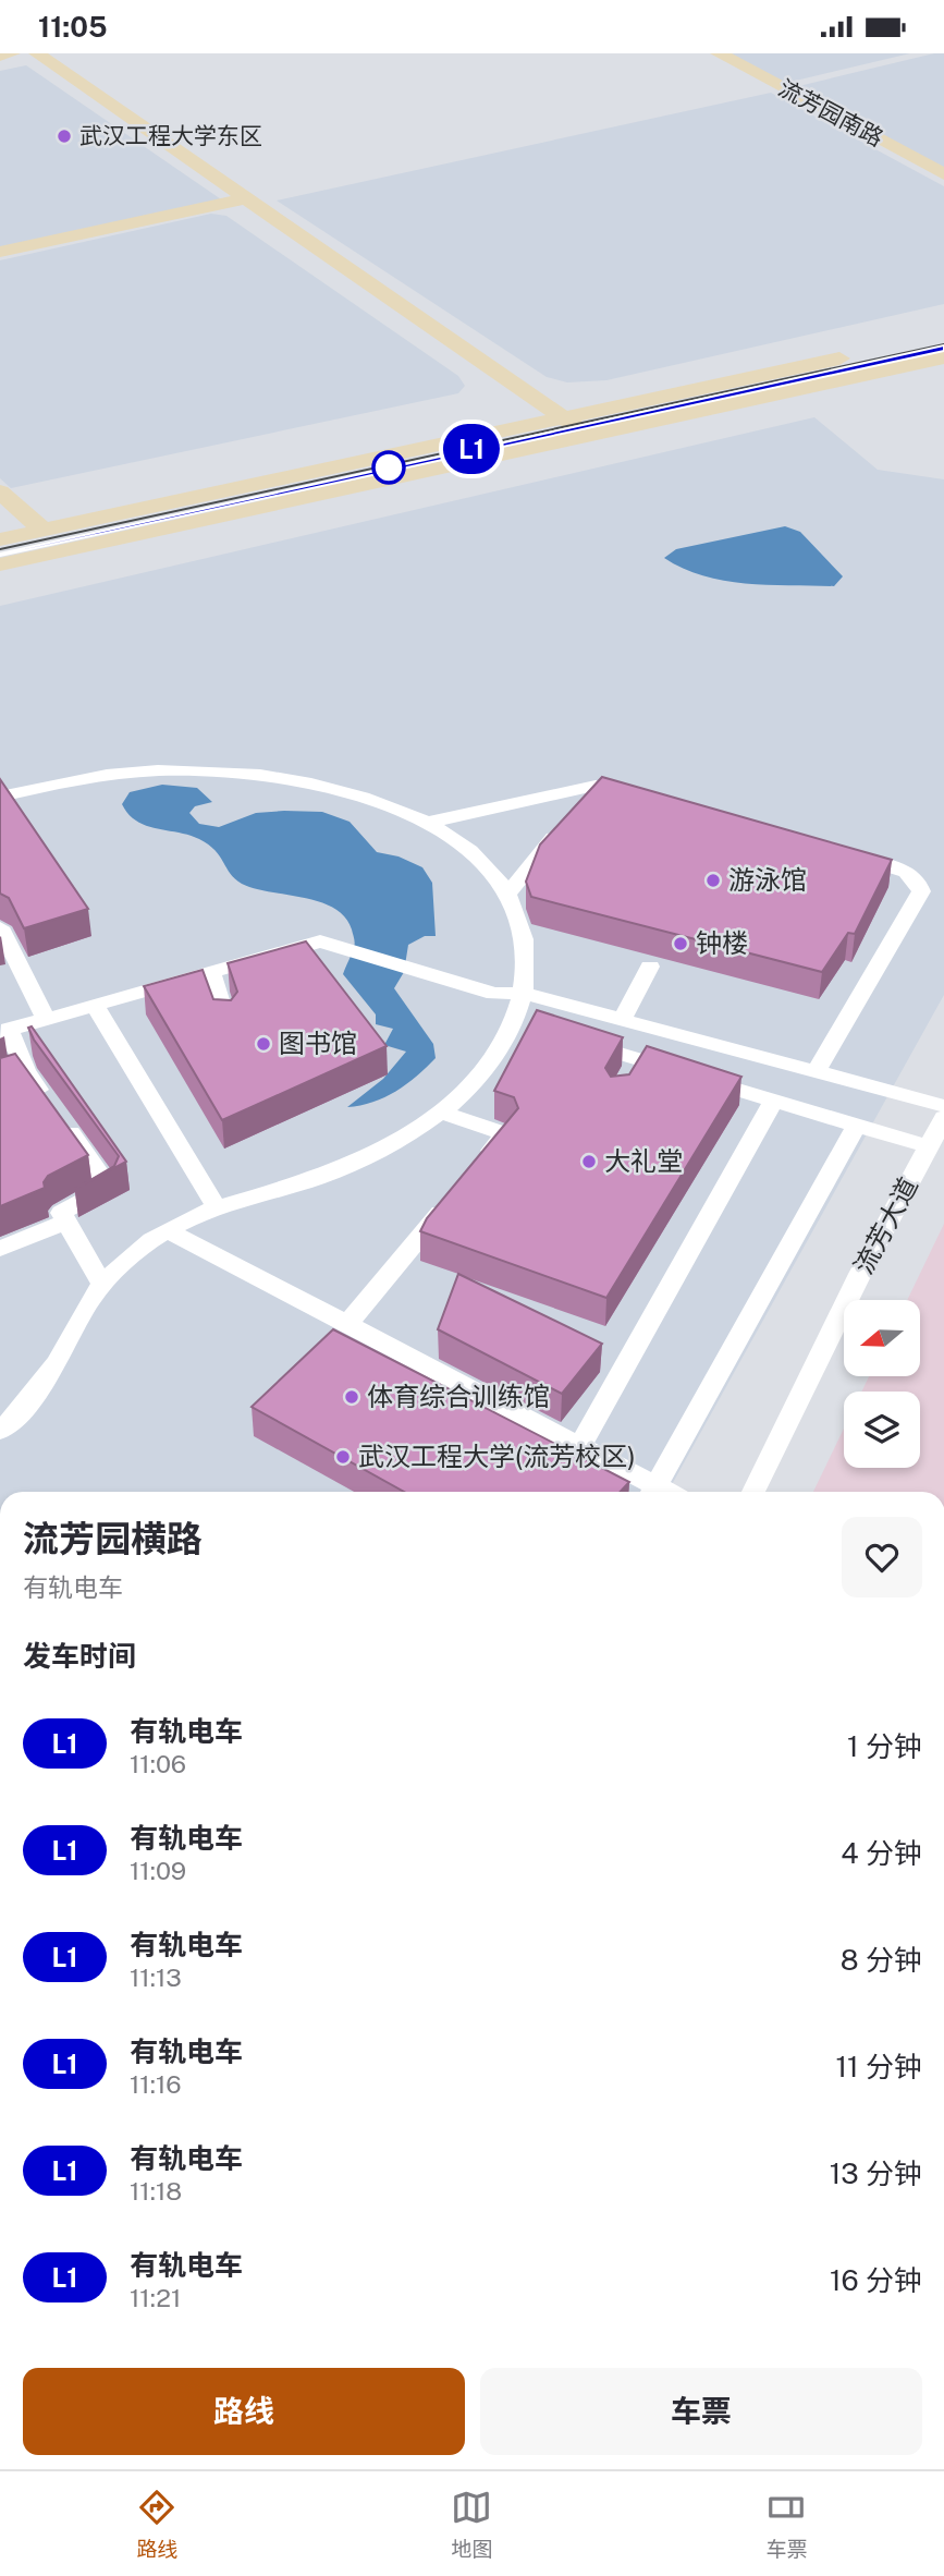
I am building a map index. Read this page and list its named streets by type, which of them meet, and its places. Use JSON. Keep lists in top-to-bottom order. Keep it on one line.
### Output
{"streets":{"street":["流芳园南路","流芳大道"]},"places":["武汉工程大学东区","游泳馆","钟楼","图书馆","大礼堂","体育综合训练馆","武汉工程大学(流芳校区)"],"lines":["tram line L1"],"north":"left","page":{"status":"11:05","on_map":"L1","heading":[["流芳园横路","有轨电车"],"发车时间"],"list":[{"mark":"L1","name":"有轨电车","note":"11:06","value":"1 分钟"},{"mark":"L1","name":"有轨电车","note":"11:09","value":"4 分钟"},{"mark":"L1","name":"有轨电车","note":"11:13","value":"8 分钟"},{"mark":"L1","name":"有轨电车","note":"11:16","value":"11 分钟"},{"mark":"L1","name":"有轨电车","note":"11:18","value":"13 分钟"},{"mark":"L1","name":"有轨电车","note":"11:21","value":"16 分钟"}],"buttons":["路线","车票"],"tabs":["路线","地图","车票"]}}
